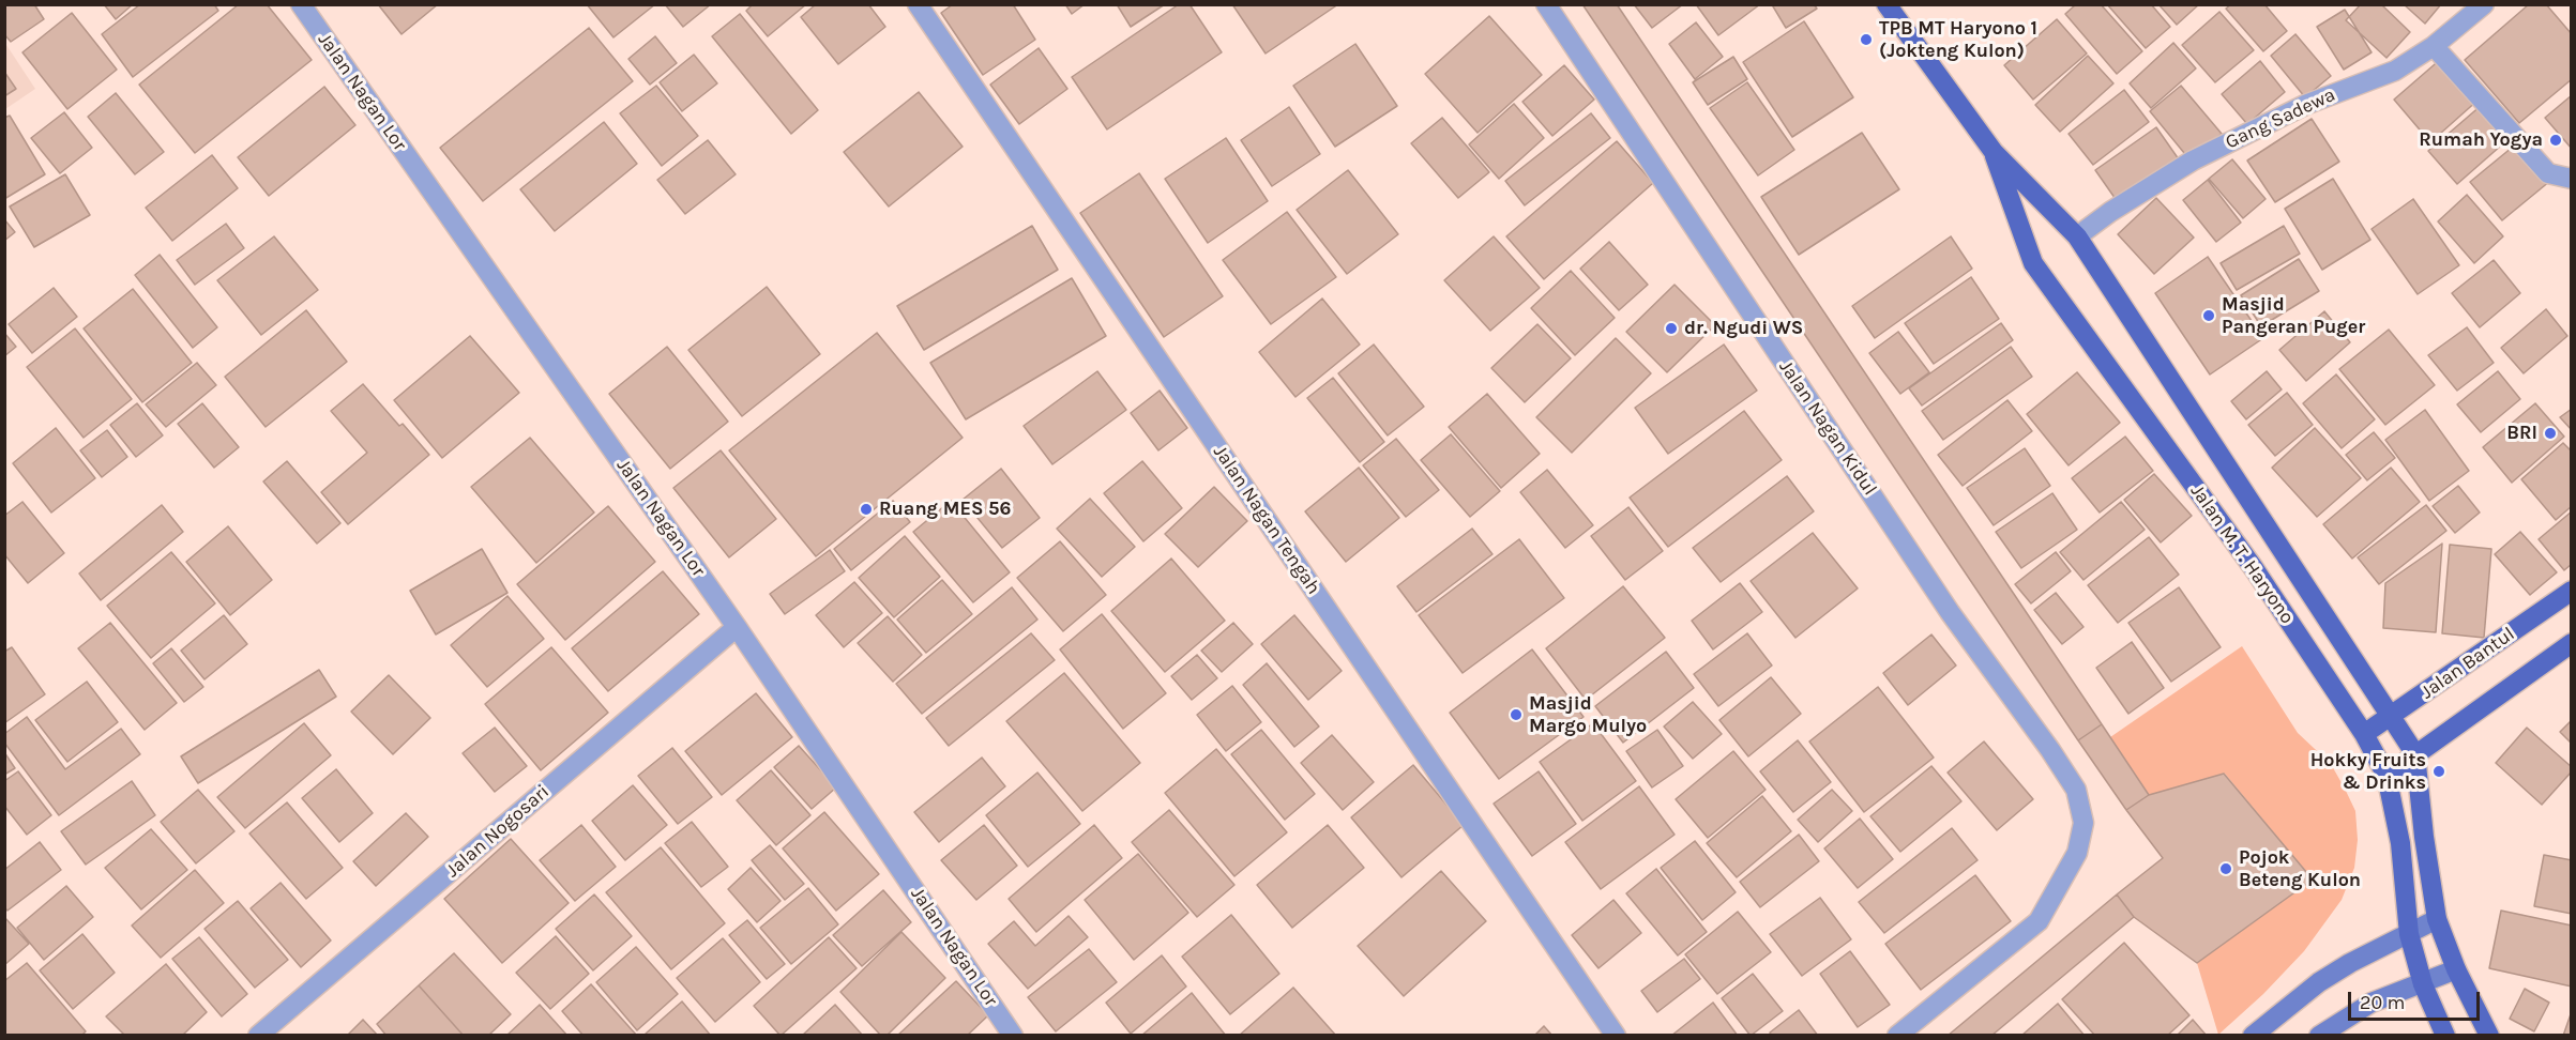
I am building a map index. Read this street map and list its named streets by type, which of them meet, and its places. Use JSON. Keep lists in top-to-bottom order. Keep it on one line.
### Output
{"streets":{"main road":["Jalan M. T. Haryono","Jalan Bantul"],"street":["Jalan Nagan Lor","Gang Sadewa","Jalan Nagan Kidul","Jalan Nagan Tengah","Jalan Nogosari"]},"crossings":[["Jalan Nagan Lor","Jalan Nogosari"],["Gang Sadewa","Jalan M. T. Haryono"],["Jalan M. T. Haryono","Jalan Bantul"]],"places":["TPB MT Haryono 1 (Jokteng Kulon)","Rumah Yogya","Masjid Pangeran Puger","dr. Ngudi WS","BRI","Ruang MES 56","Masjid Margo Mulyo","Hokky Fruits & Drinks","Pojok Beteng Kulon"],"scale_bar":"20 m"}
